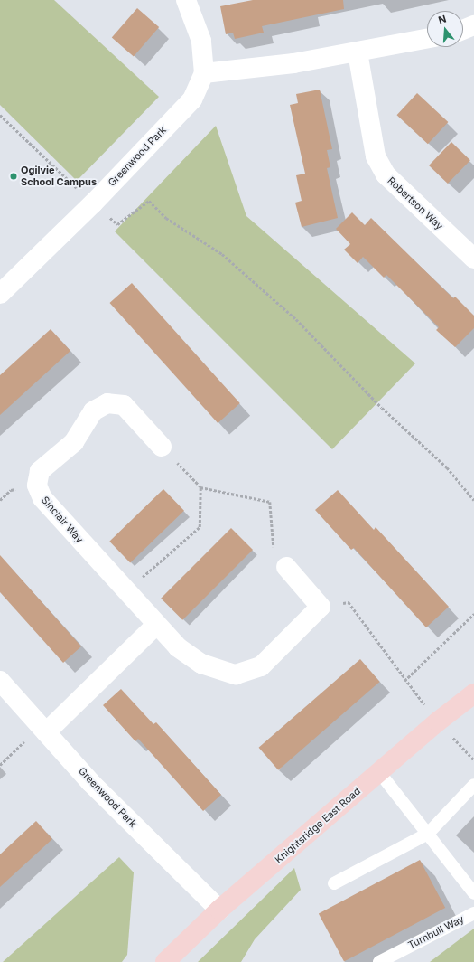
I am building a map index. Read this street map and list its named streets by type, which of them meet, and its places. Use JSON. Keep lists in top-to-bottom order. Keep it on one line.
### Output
{"streets":{"street":["Greenwood Park","Robertson Way","Sinclair Way","Knightsridge East Road"],"lane":["Turnbull Way"]},"crossings":[["Greenwood Park","Knightsridge East Road"]],"places":["Ogilvie School Campus"],"north":"top"}
